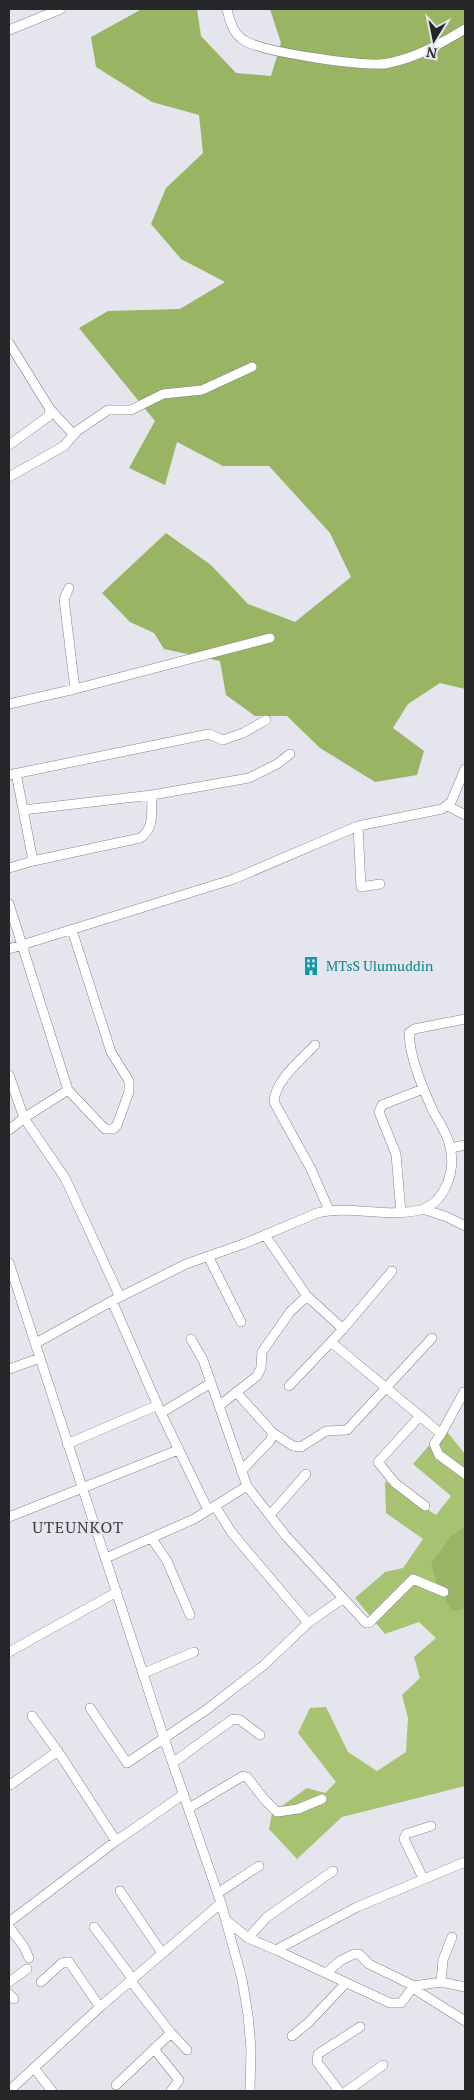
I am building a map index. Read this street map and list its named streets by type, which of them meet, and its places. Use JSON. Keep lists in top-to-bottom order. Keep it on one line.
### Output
{"districts":["UTEUNKOT"],"places":{"building":["MTsS Ulumuddin"]},"north":"bottom"}
